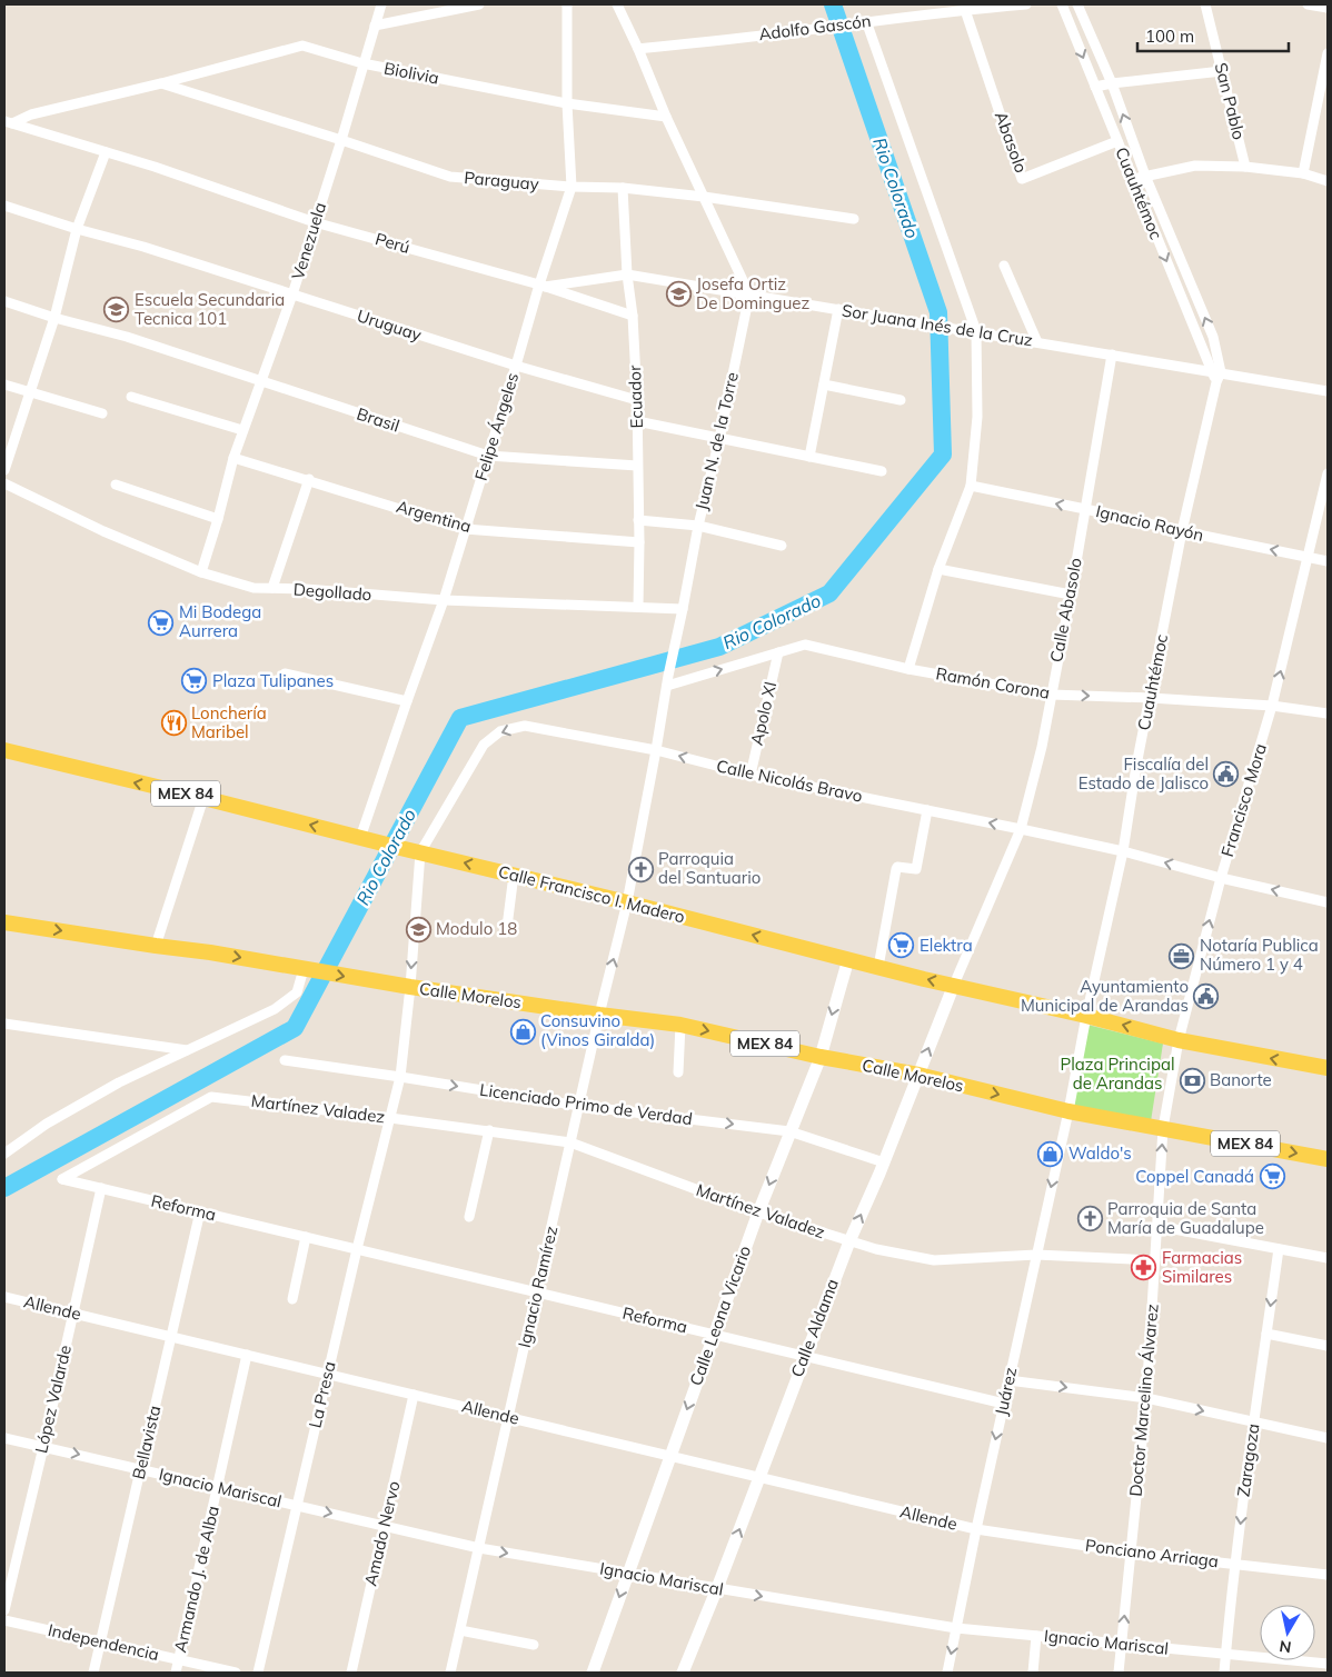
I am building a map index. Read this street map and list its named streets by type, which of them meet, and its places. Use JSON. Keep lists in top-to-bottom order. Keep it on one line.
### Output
{"streets":{"main road":["MEX 84","Calle Francisco I. Madero","Calle Morelos","Calle Leona Vicario","Calle Aldama"],"street":["Adolfo Gascón","Biolivia","San Pablo","Abasolo","Paraguay","Cuauhtémoc","Venezuela","Perú","Uruguay","Sor Juana Inés de la Cruz","Ecuador","Brasil","Felipe Ángeles","Juan N. de la Torre","Argentina","Ignacio Rayón","Degollado","Calle Abasolo","Ramón Corona","Apolo XI","Calle Nicolás Bravo","Francisco Mora","Licenciado Primo de Verdad","Martínez Valadez","Reforma","Ignacio Ramírez","Allende","Juárez","La Presa","López Valarde","Doctor Marcelino Álvarez","Bellavista","Zaragoza","Ignacio Mariscal","Amado Nervo","Ponciano Arriaga","Armando J. de Alba","Independencia"]},"crossings":[["Adolfo Gascón","Abasolo"],["Biolivia","Paraguay"],["Biolivia","Venezuela"],["Biolivia","Perú"],["Biolivia","Felipe Ángeles"],["Abasolo","Cuauhtémoc"],["Paraguay","Venezuela"],["Paraguay","Ecuador"],["Paraguay","Felipe Ángeles"],["Cuauhtémoc","Sor Juana Inés de la Cruz"],["Cuauhtémoc","Ignacio Rayón"],["Cuauhtémoc","Ramón Corona"],["Cuauhtémoc","Calle Nicolás Bravo"],["Cuauhtémoc","Calle Francisco I. Madero"],["Cuauhtémoc","Calle Morelos"],["Cuauhtémoc","Juárez"],["Venezuela","Perú"],["Venezuela","Uruguay"],["Venezuela","Brasil"],["Venezuela","Argentina"],["Venezuela","Degollado"],["Perú","Sor Juana Inés de la Cruz"],["Perú","Ecuador"],["Perú","Felipe Ángeles"],["Uruguay","Ecuador"],["Uruguay","Felipe Ángeles"],["Sor Juana Inés de la Cruz","Ecuador"],["Sor Juana Inés de la Cruz","Felipe Ángeles"],["Sor Juana Inés de la Cruz","Juan N. de la Torre"],["Sor Juana Inés de la Cruz","Calle Abasolo"],["Ecuador","Brasil"],["Ecuador","Argentina"],["Ecuador","Degollado"],["Brasil","Felipe Ángeles"],["Felipe Ángeles","Argentina"],["Felipe Ángeles","Degollado"],["Felipe Ángeles","Calle Francisco I. Madero"],["Juan N. de la Torre","Degollado"],["Juan N. de la Torre","Ramón Corona"],["Juan N. de la Torre","Calle Nicolás Bravo"],["Juan N. de la Torre","Calle Francisco I. Madero"],["Juan N. de la Torre","Ignacio Ramírez"],["Ignacio Rayón","Calle Abasolo"],["Ignacio Rayón","Francisco Mora"],["Calle Abasolo","Ramón Corona"],["Calle Abasolo","Calle Nicolás Bravo"],["Calle Abasolo","Calle Francisco I. Madero"],["Calle Abasolo","Calle Aldama"],["Ramón Corona","Apolo XI"],["Ramón Corona","Francisco Mora"],["Apolo XI","Calle Nicolás Bravo"],["Calle Nicolás Bravo","Francisco Mora"],["Calle Nicolás Bravo","Calle Francisco I. Madero"],["Calle Nicolás Bravo","La Presa"],["MEX 84","Francisco Mora"],["MEX 84","Calle Francisco I. Madero"],["MEX 84","Calle Morelos"],["MEX 84","Doctor Marcelino Álvarez"],["Francisco Mora","Calle Francisco I. Madero"],["Francisco Mora","Calle Morelos"],["Francisco Mora","Doctor Marcelino Álvarez"],["Calle Francisco I. Madero","Ignacio Ramírez"],["Calle Francisco I. Madero","Calle Leona Vicario"],["Calle Francisco I. Madero","Calle Aldama"],["Calle Francisco I. Madero","La Presa"],["Calle Morelos","Ignacio Ramírez"],["Calle Morelos","Calle Leona Vicario"],["Calle Morelos","Calle Aldama"],["Calle Morelos","Juárez"],["Calle Morelos","La Presa"],["Calle Morelos","Doctor Marcelino Álvarez"],["Licenciado Primo de Verdad","Ignacio Ramírez"],["Licenciado Primo de Verdad","Calle Leona Vicario"],["Licenciado Primo de Verdad","Calle Aldama"],["Licenciado Primo de Verdad","La Presa"],["Martínez Valadez","Reforma"],["Martínez Valadez","Ignacio Ramírez"],["Martínez Valadez","Calle Leona Vicario"],["Martínez Valadez","Calle Aldama"],["Martínez Valadez","Juárez"],["Martínez Valadez","La Presa"],["Martínez Valadez","Doctor Marcelino Álvarez"],["Reforma","Ignacio Ramírez"],["Reforma","Calle Leona Vicario"],["Reforma","Calle Aldama"],["Reforma","Juárez"],["Reforma","La Presa"],["Reforma","López Valarde"],["Reforma","Bellavista"],["Ignacio Ramírez","Allende"],["Ignacio Ramírez","Ignacio Mariscal"],["Allende","Calle Leona Vicario"],["Allende","Calle Aldama"],["Allende","Juárez"],["Allende","La Presa"],["Allende","López Valarde"],["Allende","Bellavista"],["Allende","Amado Nervo"],["Allende","Ponciano Arriaga"],["Allende","Armando J. de Alba"],["Calle Leona Vicario","Ignacio Mariscal"],["Calle Aldama","Ignacio Mariscal"],["Juárez","Ignacio Mariscal"],["Juárez","Ponciano Arriaga"],["La Presa","Ignacio Mariscal"],["López Valarde","Ignacio Mariscal"],["Doctor Marcelino Álvarez","Ignacio Mariscal"],["Doctor Marcelino Álvarez","Ponciano Arriaga"],["Bellavista","Ignacio Mariscal"],["Bellavista","Independencia"],["Zaragoza","Ignacio Mariscal"],["Zaragoza","Ponciano Arriaga"],["Ignacio Mariscal","Amado Nervo"],["Ignacio Mariscal","Armando J. de Alba"],["Armando J. de Alba","Independencia"]],"one_way":["Calle Nicolás Bravo","Francisco Mora","Calle Francisco I. Madero","Calle Morelos","Licenciado Primo de Verdad","Calle Leona Vicario","Calle Aldama","Juárez","Zaragoza","Ignacio Mariscal"],"water":["Rio Colorado"],"parks":["Plaza Principal de Arandas"],"places":{"school or university":["Josefa Ortiz De Dominguez","Escuela Secundaria Tecnica 101","Modulo 18"],"supermarket":["Mi Bodega Aurrera","Plaza Tulipanes","Elektra","Coppel Canadá"],"restaurant":["Lonchería Maribel"],"public building":["Fiscalía del Estado de Jalisco","Ayuntamiento Municipal de Arandas"],"church":["Parroquia del Santuario","Parroquia de Santa María de Guadalupe"],"office":["Notaría Publica Número 1 y 4"],"shop":["Consuvino (Vinos Giralda)","Waldo's"],"bank":["Banorte"],"pharmacy":["Farmacias Similares"]},"scale_bar":"100 m","north":"bottom"}
